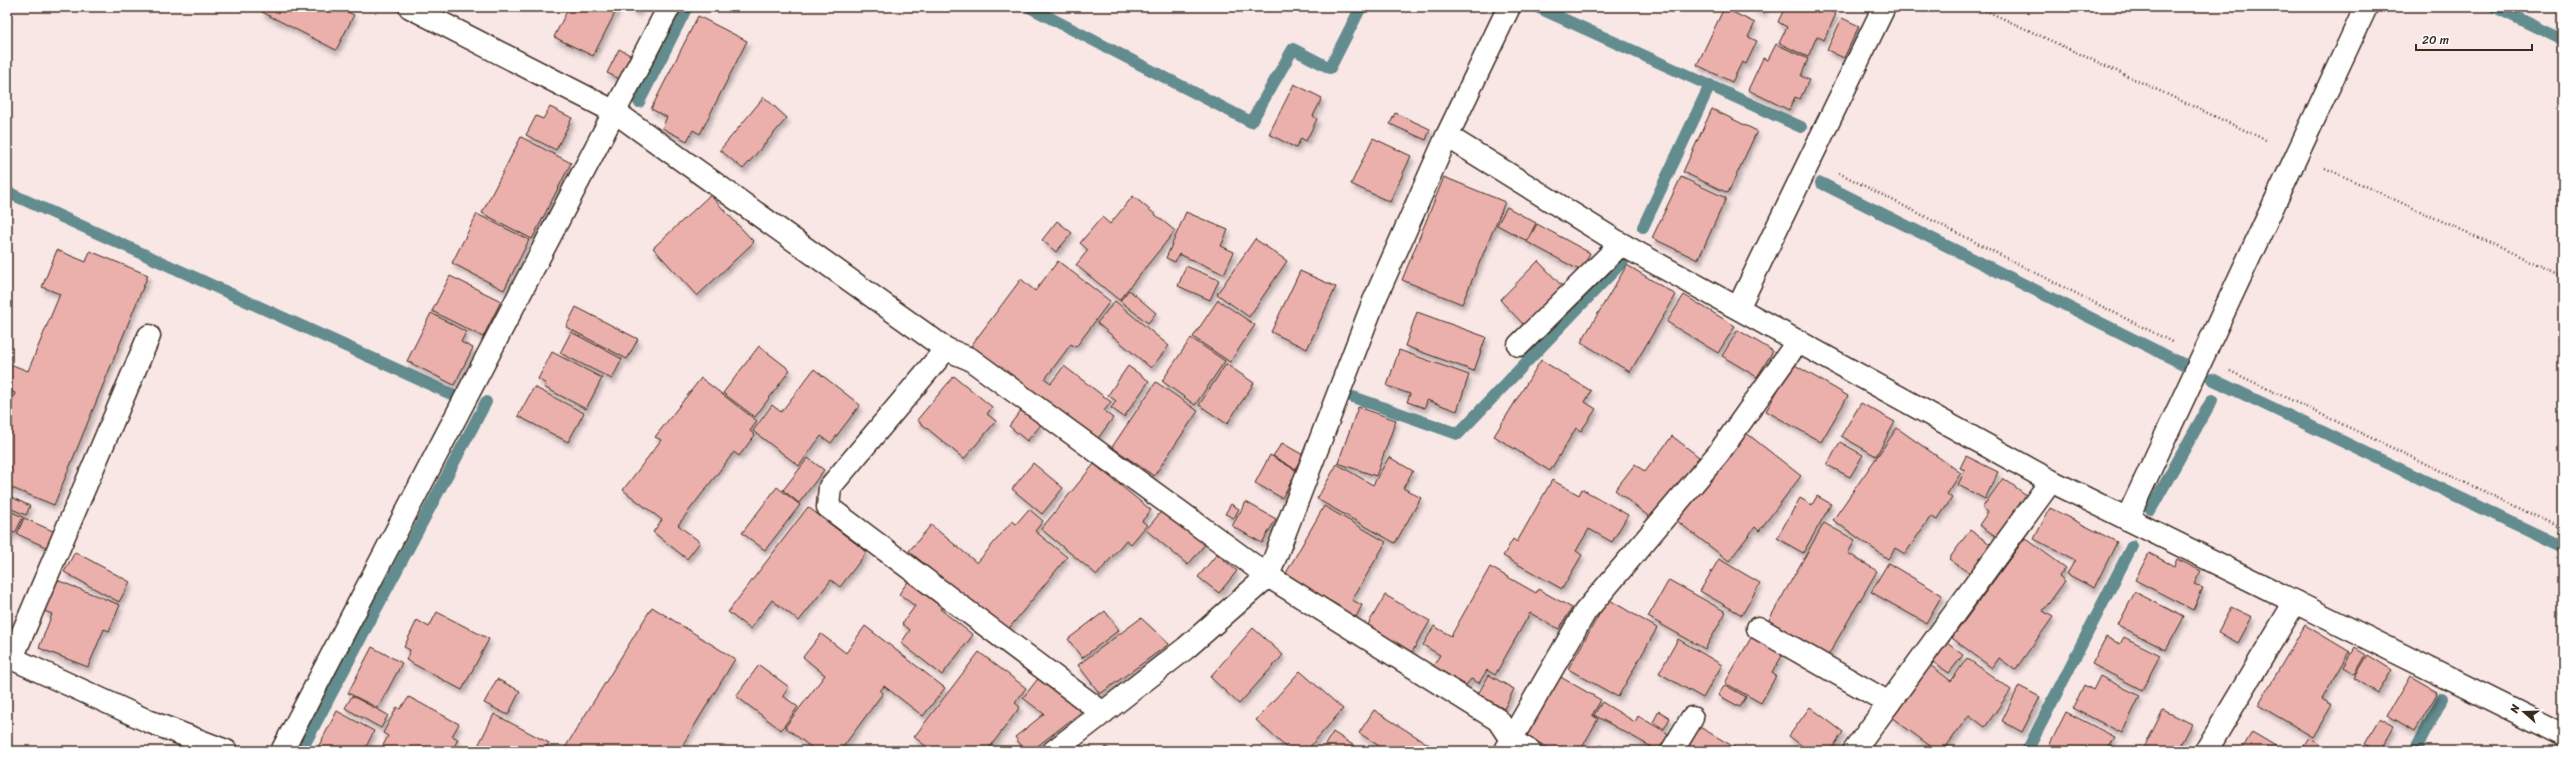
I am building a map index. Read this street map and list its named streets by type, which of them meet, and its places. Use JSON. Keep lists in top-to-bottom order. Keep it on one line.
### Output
{"scale_bar":"20 m","north":"left"}
